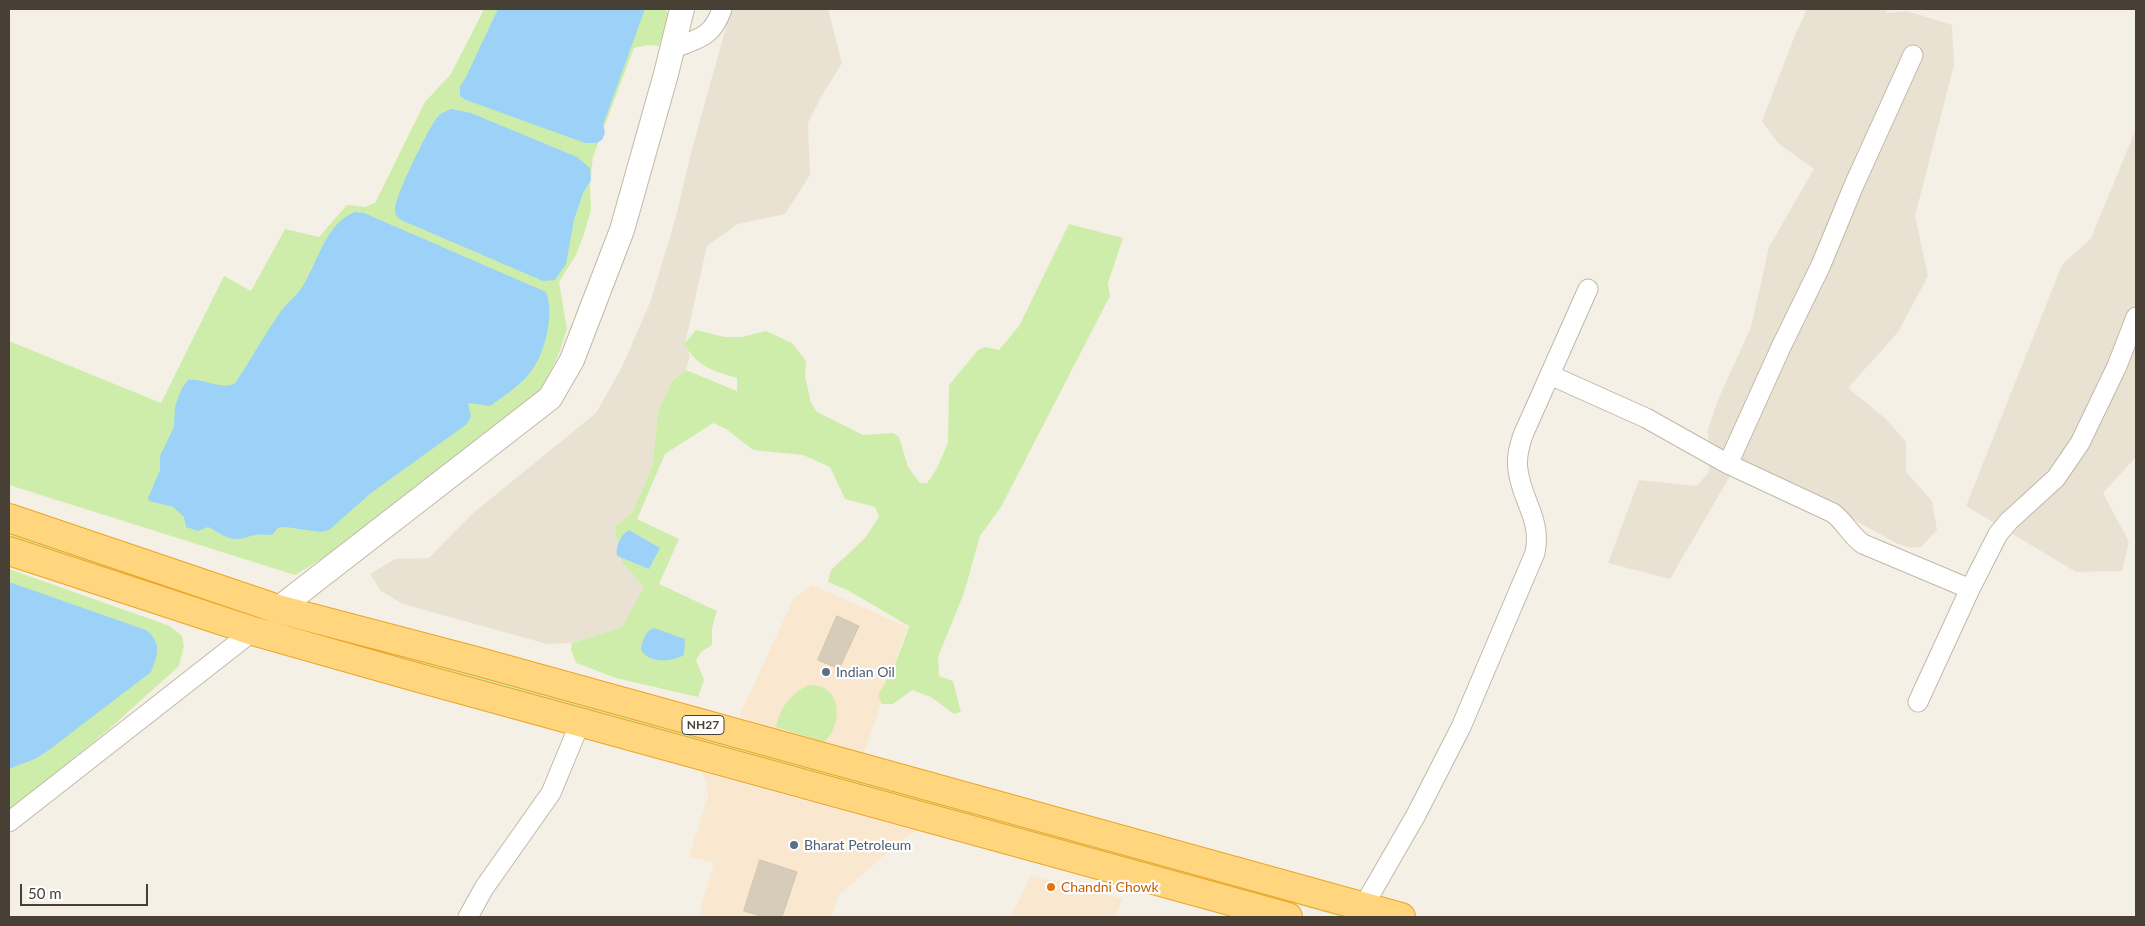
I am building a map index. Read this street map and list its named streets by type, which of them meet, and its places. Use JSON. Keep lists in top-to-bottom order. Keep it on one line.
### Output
{"streets":{"highway":["NH27"]},"places":["Indian Oil","Bharat Petroleum","Chandni Chowk"],"scale_bar":"50 m"}
